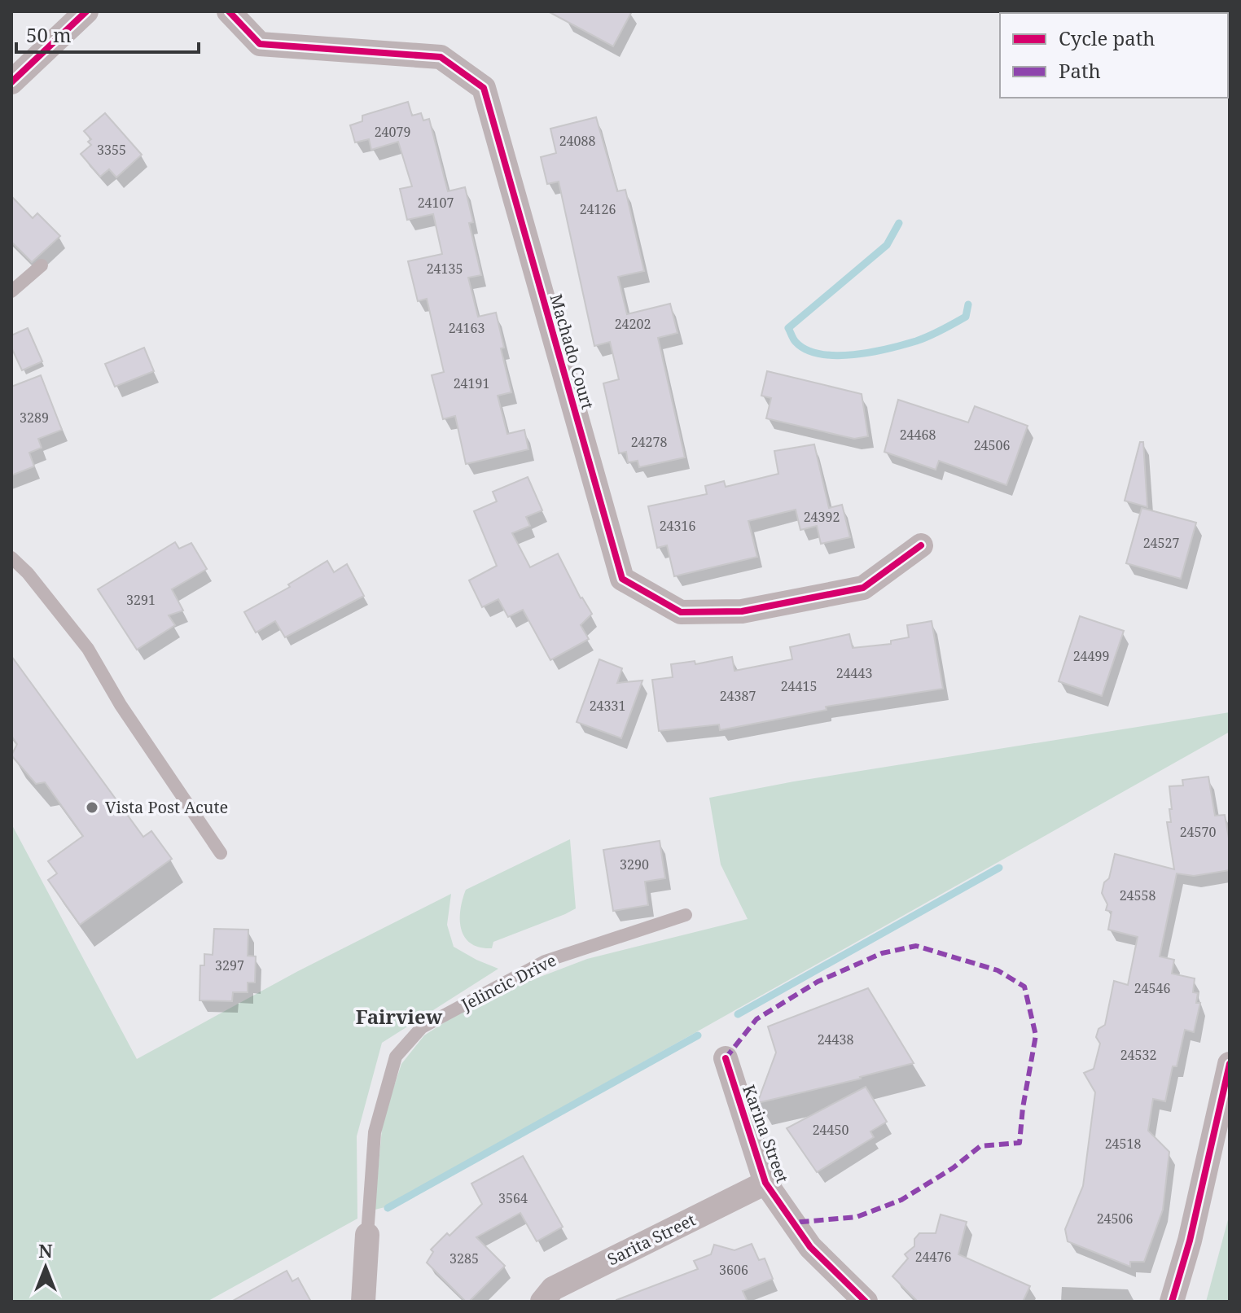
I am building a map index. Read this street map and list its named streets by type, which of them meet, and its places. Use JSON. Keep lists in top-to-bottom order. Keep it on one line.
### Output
{"streets":{"street":["Machado Court","Jelincic Drive","Karina Street","Sarita Street"]},"crossings":[["Karina Street","Sarita Street"]],"districts":["Fairview"],"places":["Vista Post Acute"],"house_numbers":["24079","24088","3355","24107","24126","24135","24202","24163","24191","3289","24468","24278","24506","24392","24316","24527","3291","24499","24443","24415","24387","24331","24570","3290","24558","3297","24546","24438","24532","24450","24518","3564","24506","24476","3285","3606"],"legend":["Cycle path","Path"],"scale_bar":"50 m","north":"top"}
